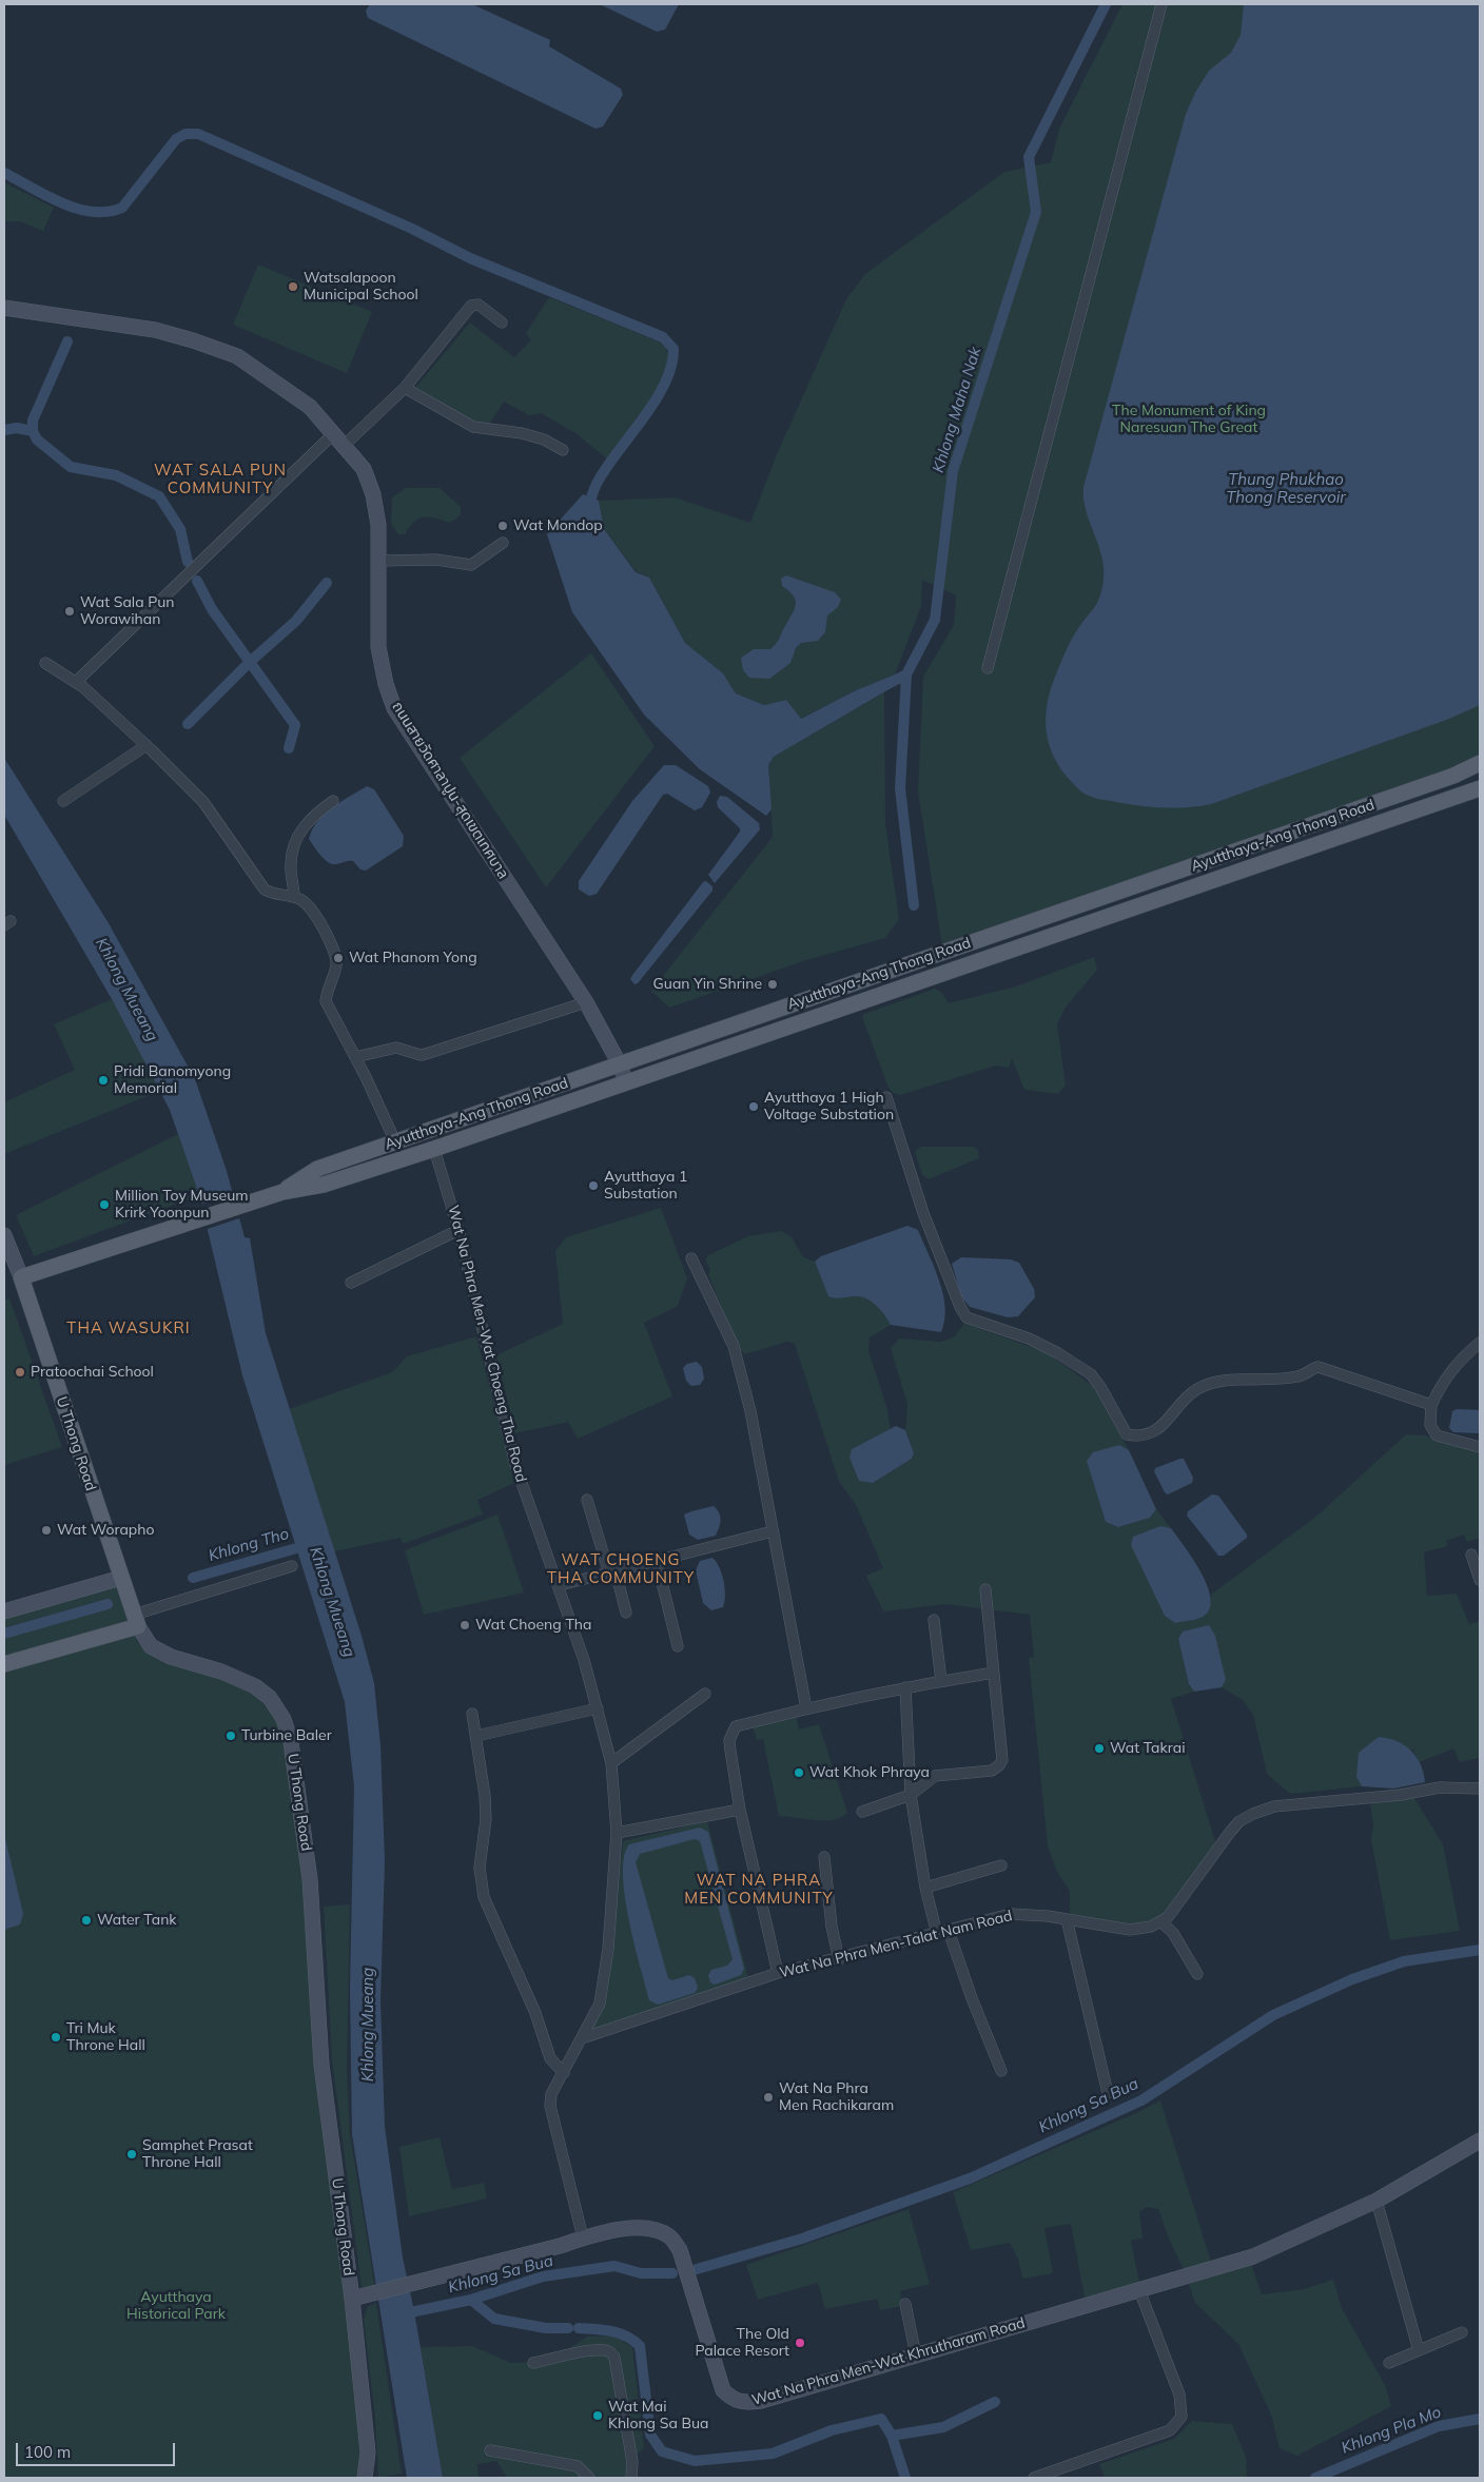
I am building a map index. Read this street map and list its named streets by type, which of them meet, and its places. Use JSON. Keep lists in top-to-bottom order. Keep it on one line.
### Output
{"streets":{"main road":["Ayutthaya-Ang Thong Road","U Thong Road"],"street":["ถนนสายวัดศาลาปูน-สุดเขตเทศบาล","Wat Na Phra Men-Wat Choeng Tha Road","Wat Na Phra Men-Talat Nam Road","Wat Na Phra Men-Wat Khrutharam Road"]},"crossings":[["ถนนสายวัดศาลาปูน-สุดเขตเทศบาล","Ayutthaya-Ang Thong Road"],["Ayutthaya-Ang Thong Road","Wat Na Phra Men-Wat Choeng Tha Road"],["Ayutthaya-Ang Thong Road","U Thong Road"],["Wat Na Phra Men-Wat Choeng Tha Road","Wat Na Phra Men-Talat Nam Road"],["Wat Na Phra Men-Wat Choeng Tha Road","Wat Na Phra Men-Wat Khrutharam Road"],["U Thong Road","Wat Na Phra Men-Wat Khrutharam Road"]],"districts":["WAT SALA PUN COMMUNITY","THA WASUKRI","WAT CHOENG THA COMMUNITY","WAT NA PHRA MEN COMMUNITY"],"water":["Khlong Maha Nak","Thung Phukhao Thong Reservoir","Khlong Mueang","Khlong Tho","Khlong Sa Bua","Khlong Pla Mo"],"parks":["The Monument of King Naresuan The Great","Ayutthaya Historical Park"],"places":["Watsalapoon Municipal School","Wat Mondop","Wat Sala Pun Worawihan","Wat Phanom Yong","Guan Yin Shrine","Pridi Banomyong Memorial","Ayutthaya 1 High Voltage Substation","Ayutthaya 1 Substation","Million Toy Museum Krirk Yoonpun","Pratoochai School","Wat Worapho","Wat Choeng Tha","Turbine Baler","Wat Takrai","Wat Khok Phraya","Water Tank","Tri Muk Throne Hall","Wat Na Phra Men Rachikaram","Samphet Prasat Throne Hall","The Old Palace Resort","Wat Mai Khlong Sa Bua"],"scale_bar":"100 m"}
